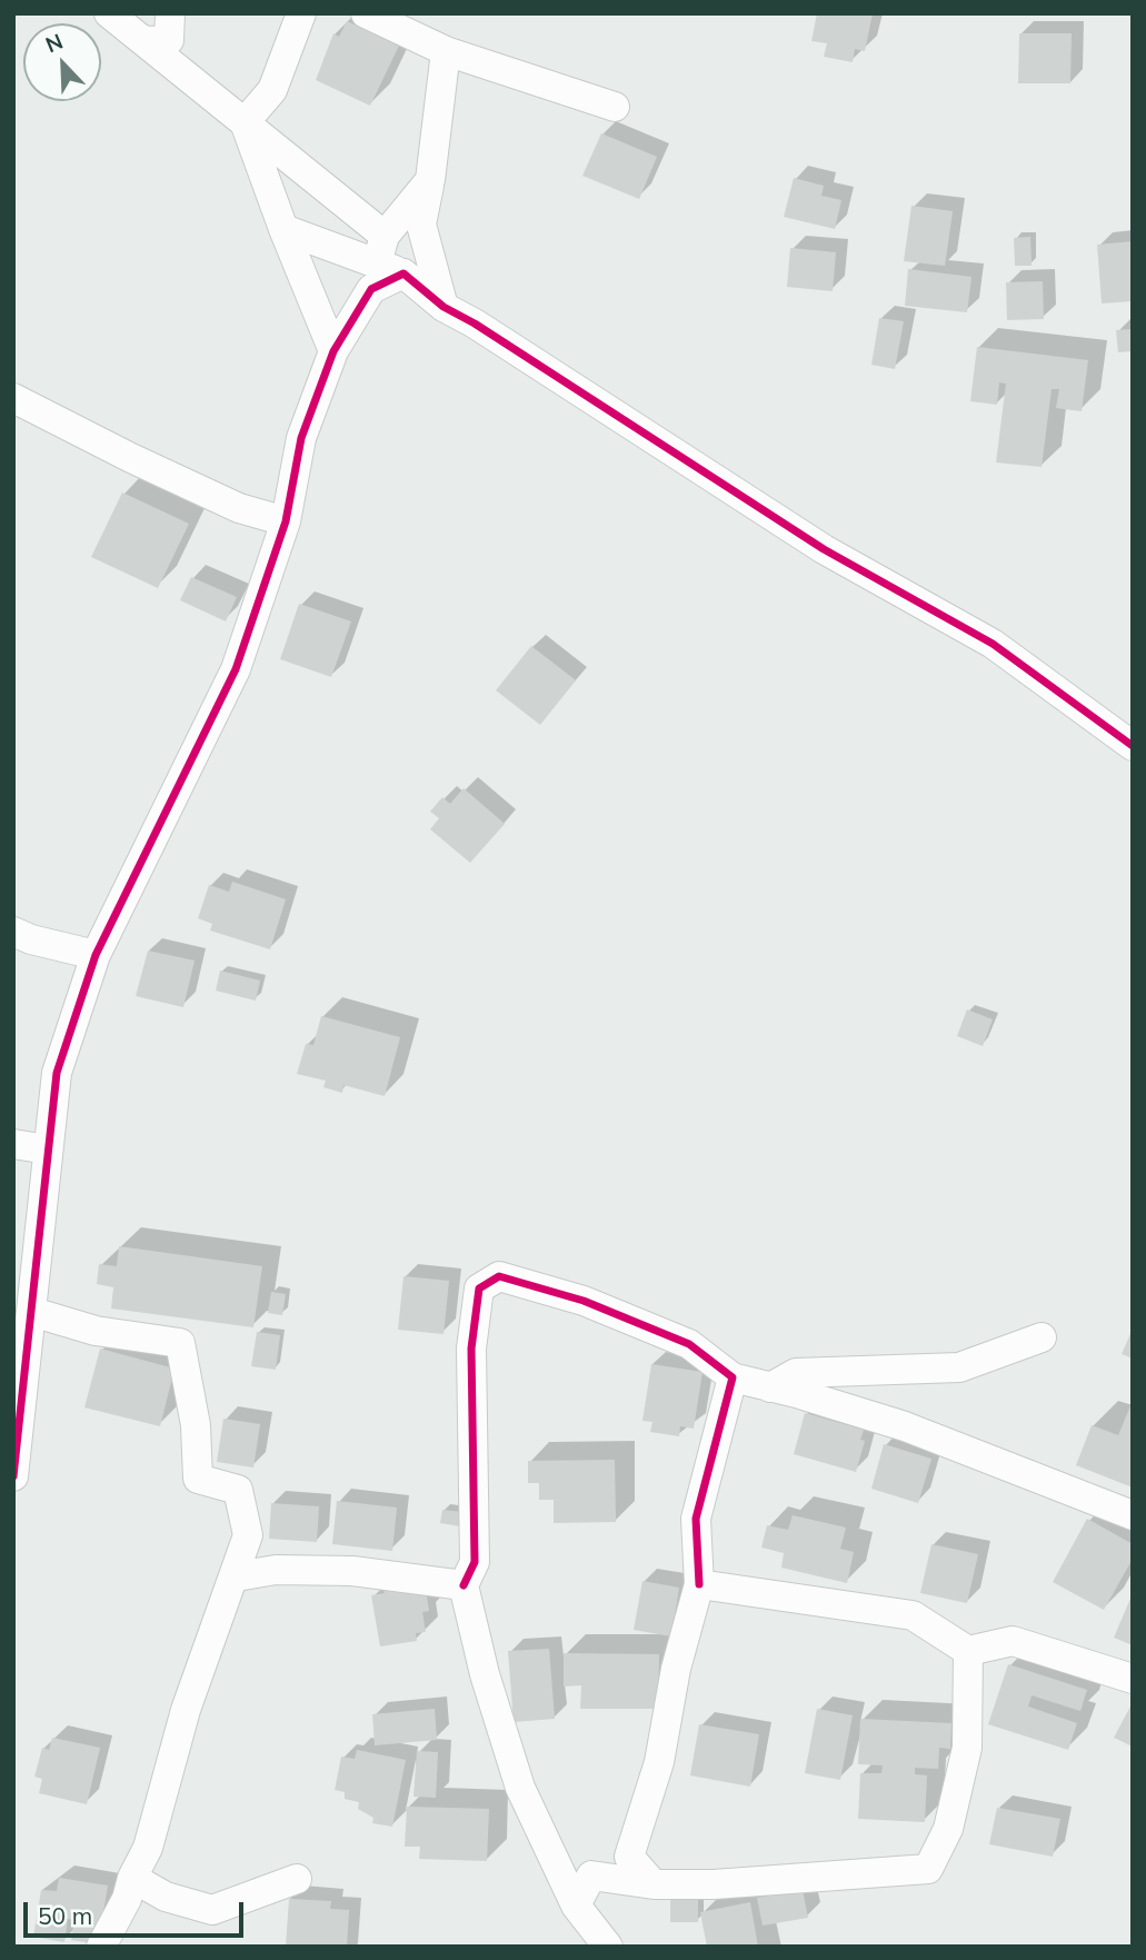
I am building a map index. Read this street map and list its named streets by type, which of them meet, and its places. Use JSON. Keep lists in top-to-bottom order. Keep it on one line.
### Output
{"scale_bar":"50 m","north":"top left"}
